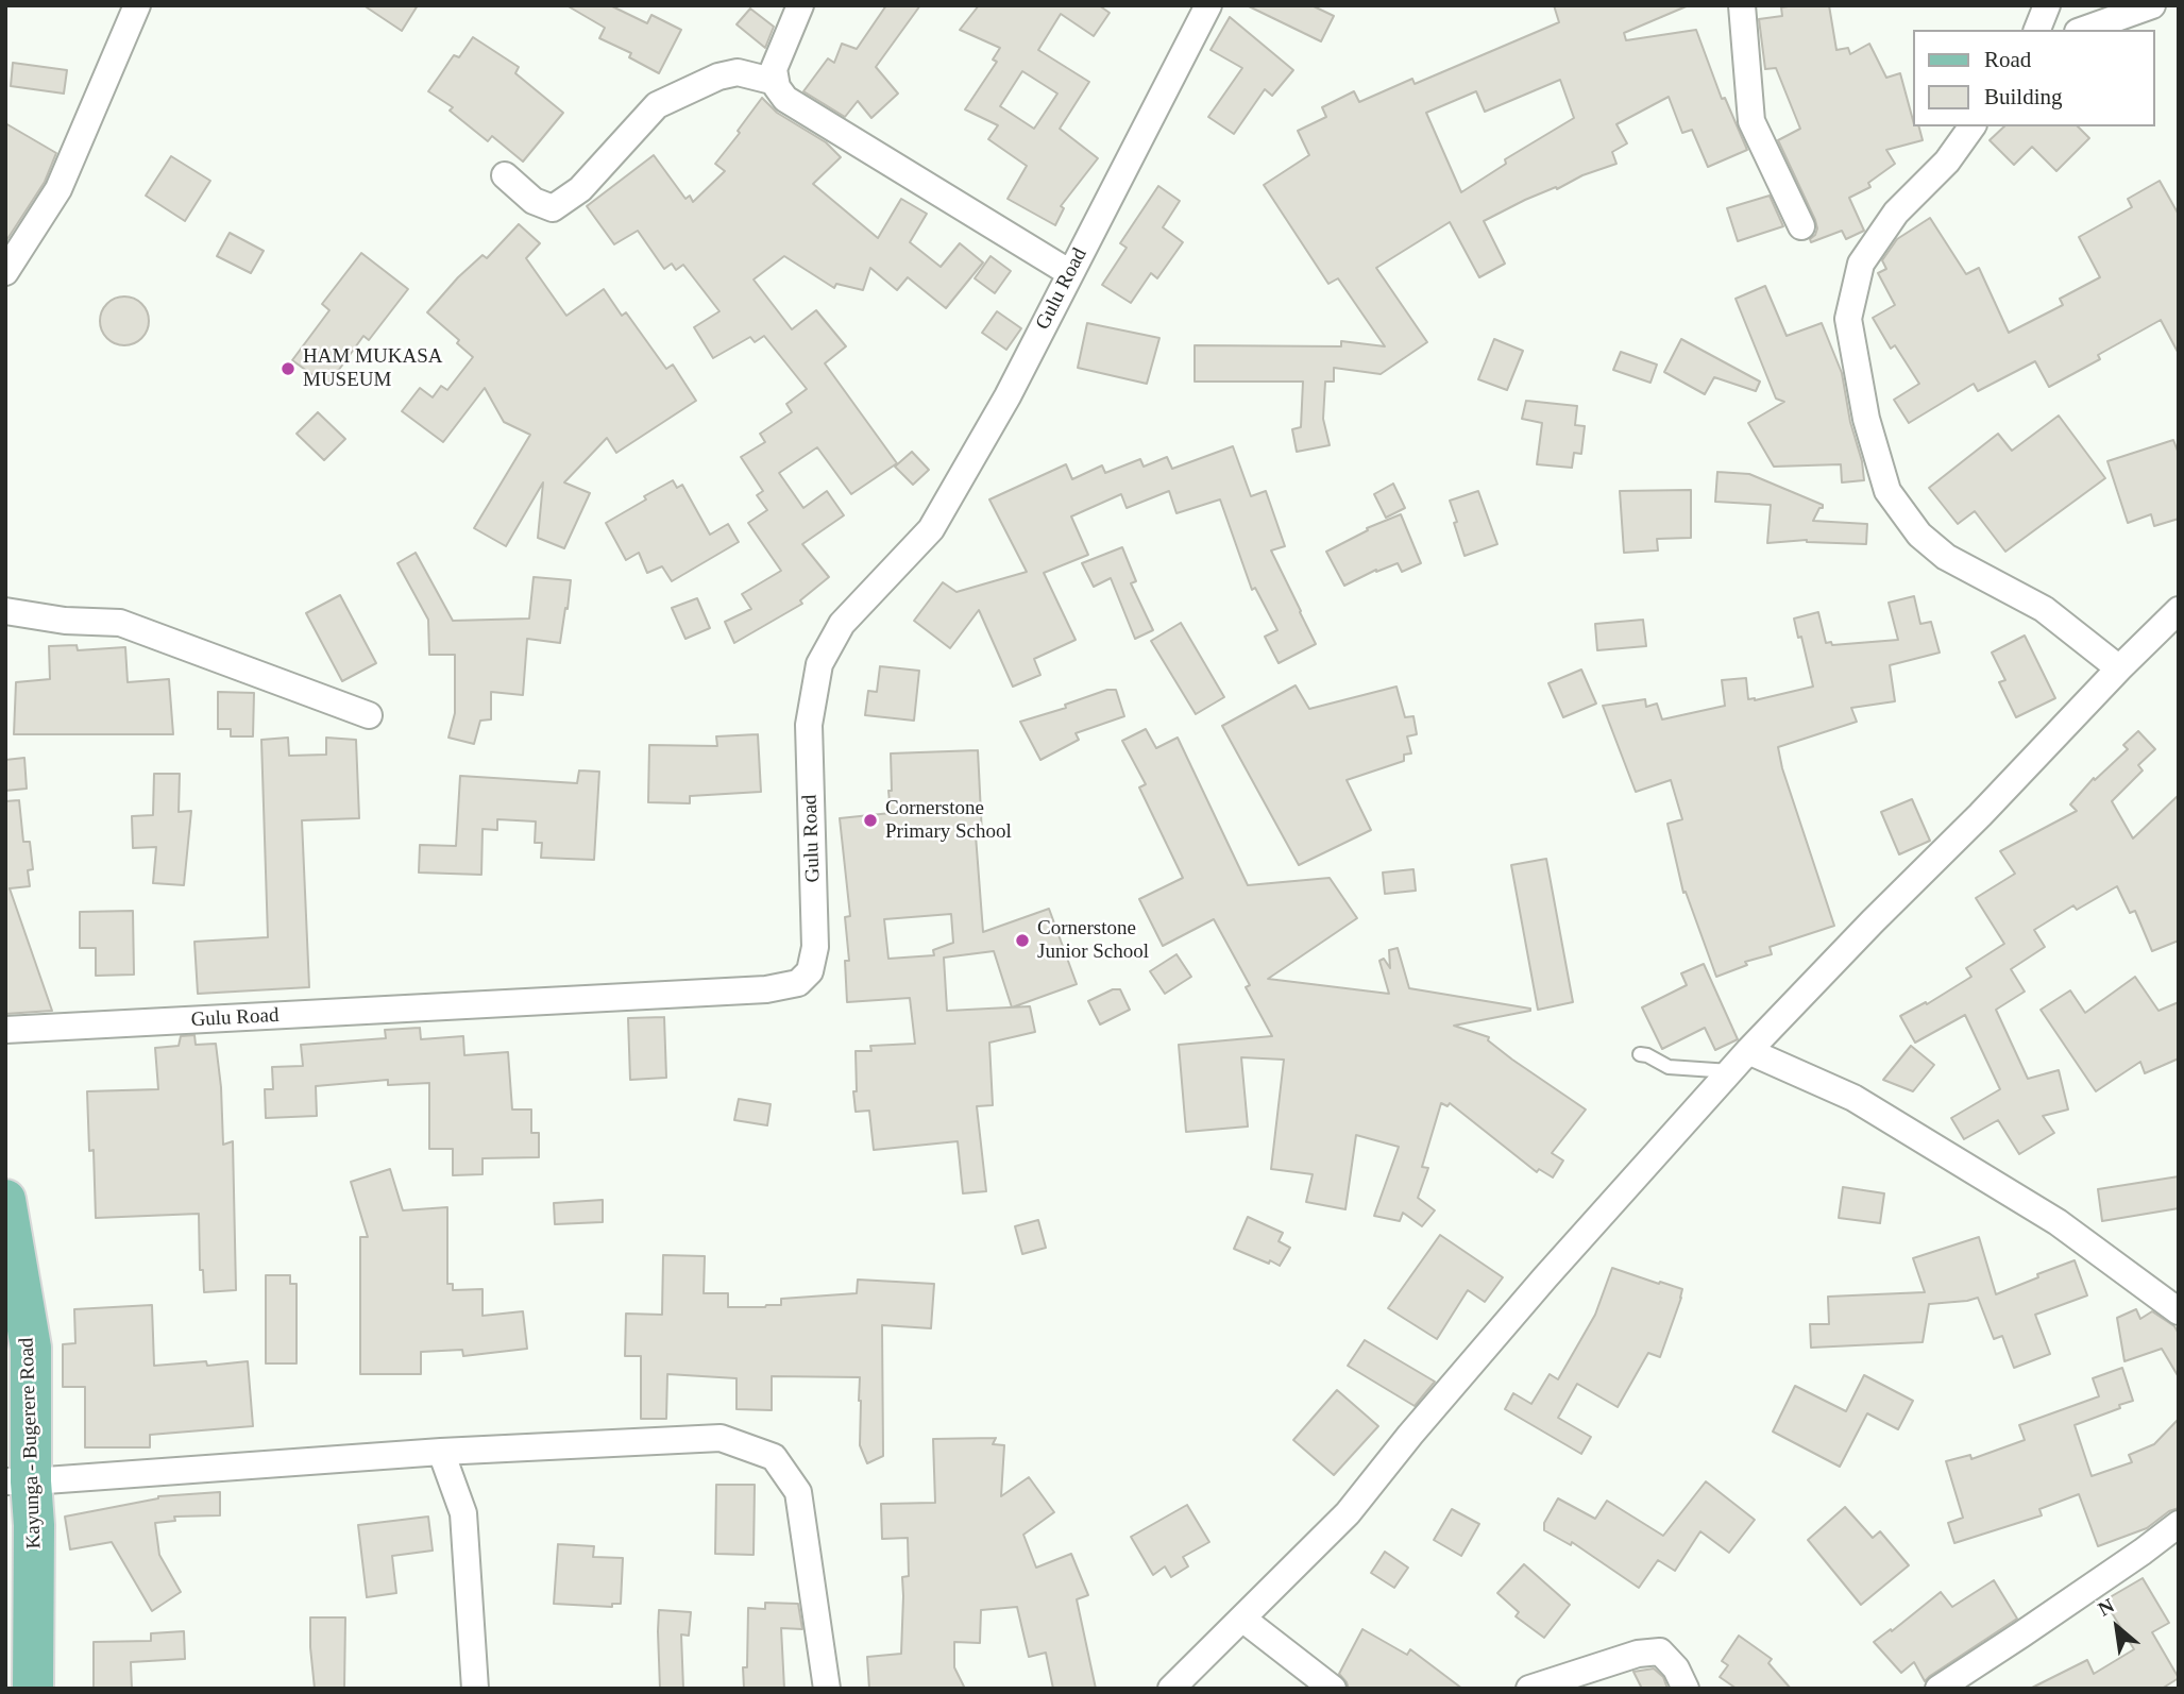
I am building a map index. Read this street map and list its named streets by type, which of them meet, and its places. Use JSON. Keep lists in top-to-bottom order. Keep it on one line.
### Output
{"streets":{"main road":["Kayunga - Bugerere Road"],"street":["Gulu Road"]},"places":["HAM MUKASA MUSEUM","Cornerstone Primary School","Cornerstone Junior School"],"legend":["Road","Building"],"north":"top left"}
